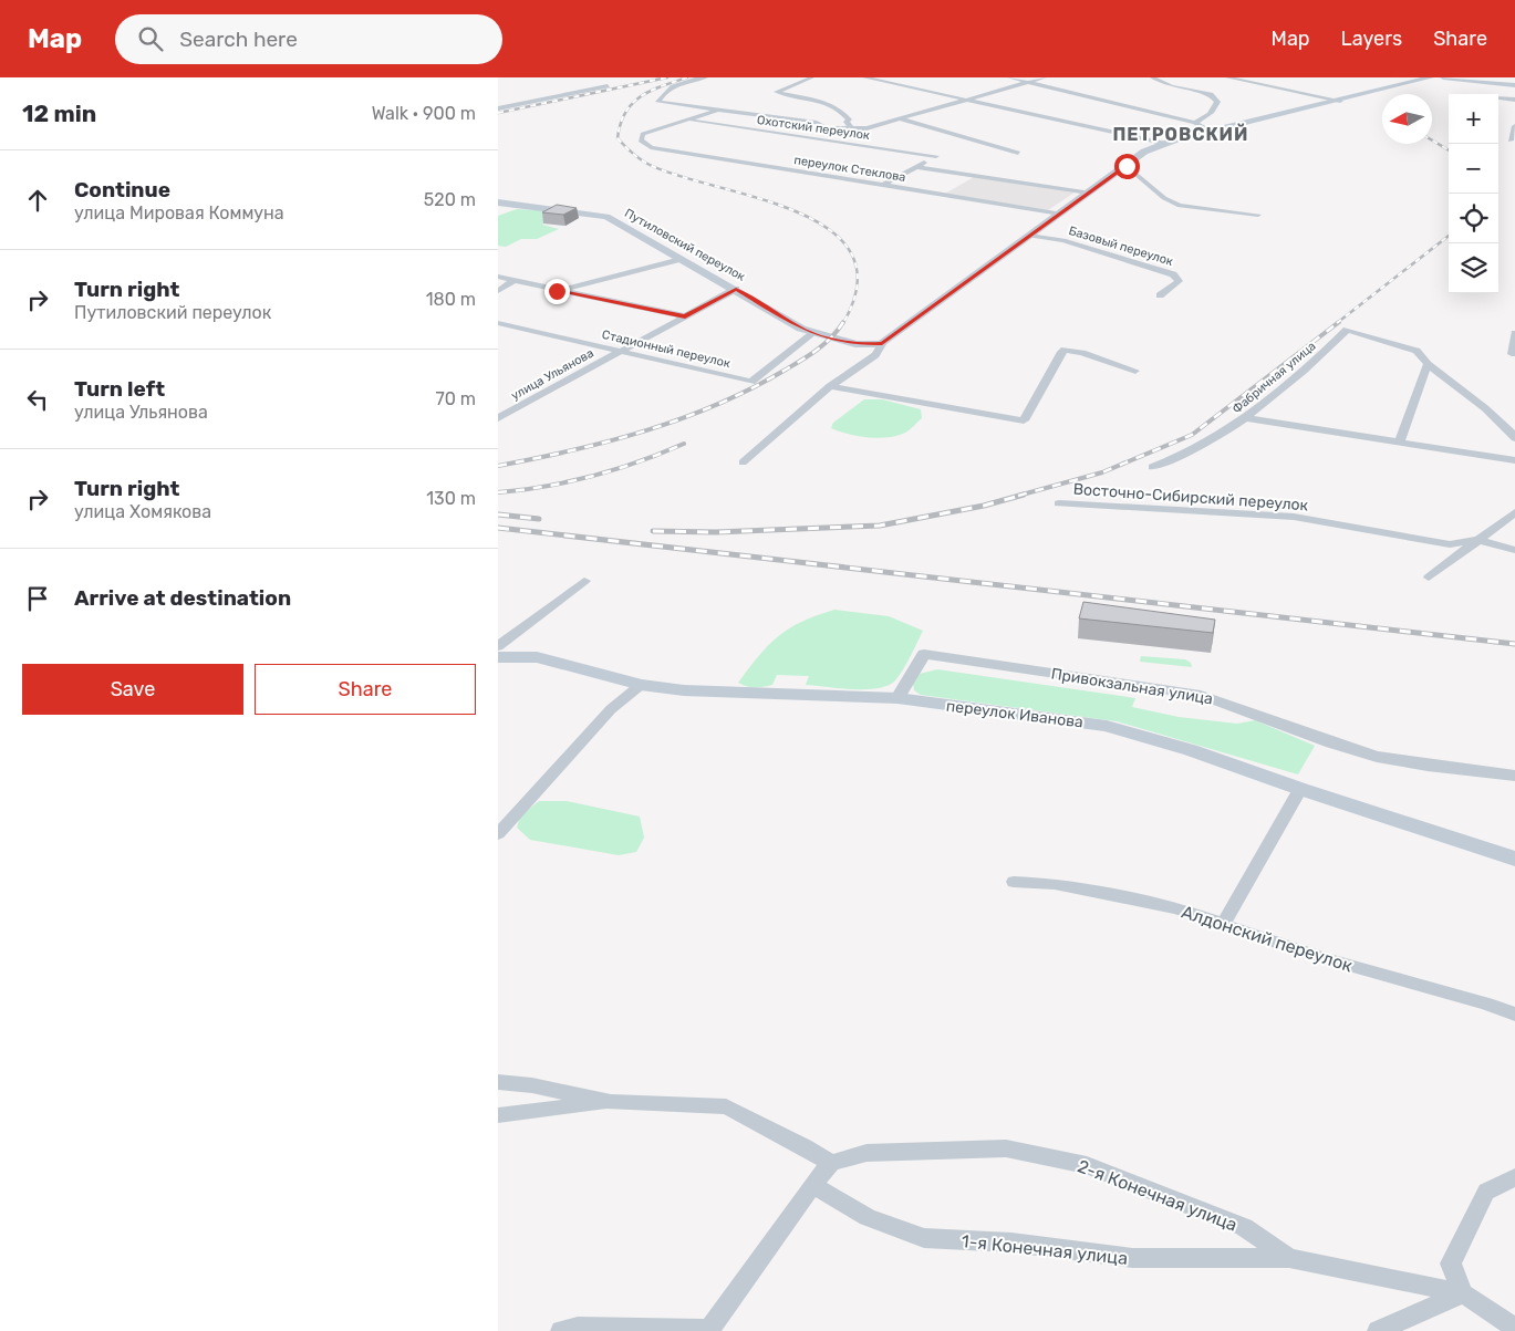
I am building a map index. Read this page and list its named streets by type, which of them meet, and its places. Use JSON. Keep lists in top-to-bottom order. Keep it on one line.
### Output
{"streets":{"main road":["Путиловский переулок","переулок Иванова"],"street":["Охотский переулок","переулок Стеклова","Базовый переулок","Стадионный переулок","улица Ульянова","Фабричная улица","Восточно-Сибирский переулок","Привокзальная улица","Алдонский переулок","2-я Конечная улица","1-я Конечная улица"]},"crossings":[["Охотский переулок","переулок Стеклова"],["Путиловский переулок","Стадионный переулок"],["Путиловский переулок","улица Ульянова"],["Стадионный переулок","улица Ульянова"],["Привокзальная улица","переулок Иванова"],["2-я Конечная улица","1-я Конечная улица"]],"districts":["ПЕТРОВСКИЙ"],"north":"left","page":{"header":"Map","search":"Search here","nav":["Map","Layers","Share"],"heading":["12 min","Walk · 900 m"],"map_buttons":["+","−"],"list":[["Continue","улица Мировая Коммуна","520 m"],["Turn right","Путиловский переулок","180 m"],["Turn left","улица Ульянова","70 m"],["Turn right","улица Хомякова","130 m"],"Arrive at destination"],"buttons":["Save","Share"]}}
